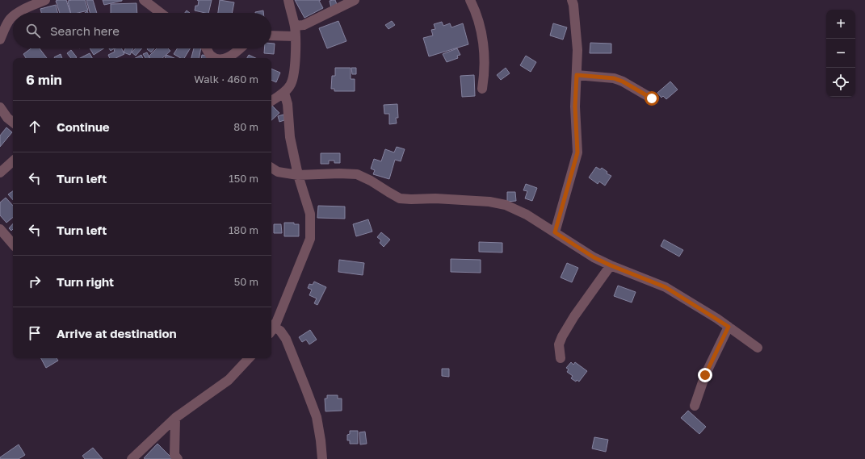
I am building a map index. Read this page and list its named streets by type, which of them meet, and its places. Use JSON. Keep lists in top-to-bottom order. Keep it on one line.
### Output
{"page":{"map_buttons":["+","−"],"search":"Search here","heading":["6 min","Walk · 460 m"],"list":[["Continue","80 m"],["Turn left","150 m"],["Turn left","180 m"],["Turn right","50 m"],"Arrive at destination"]}}
